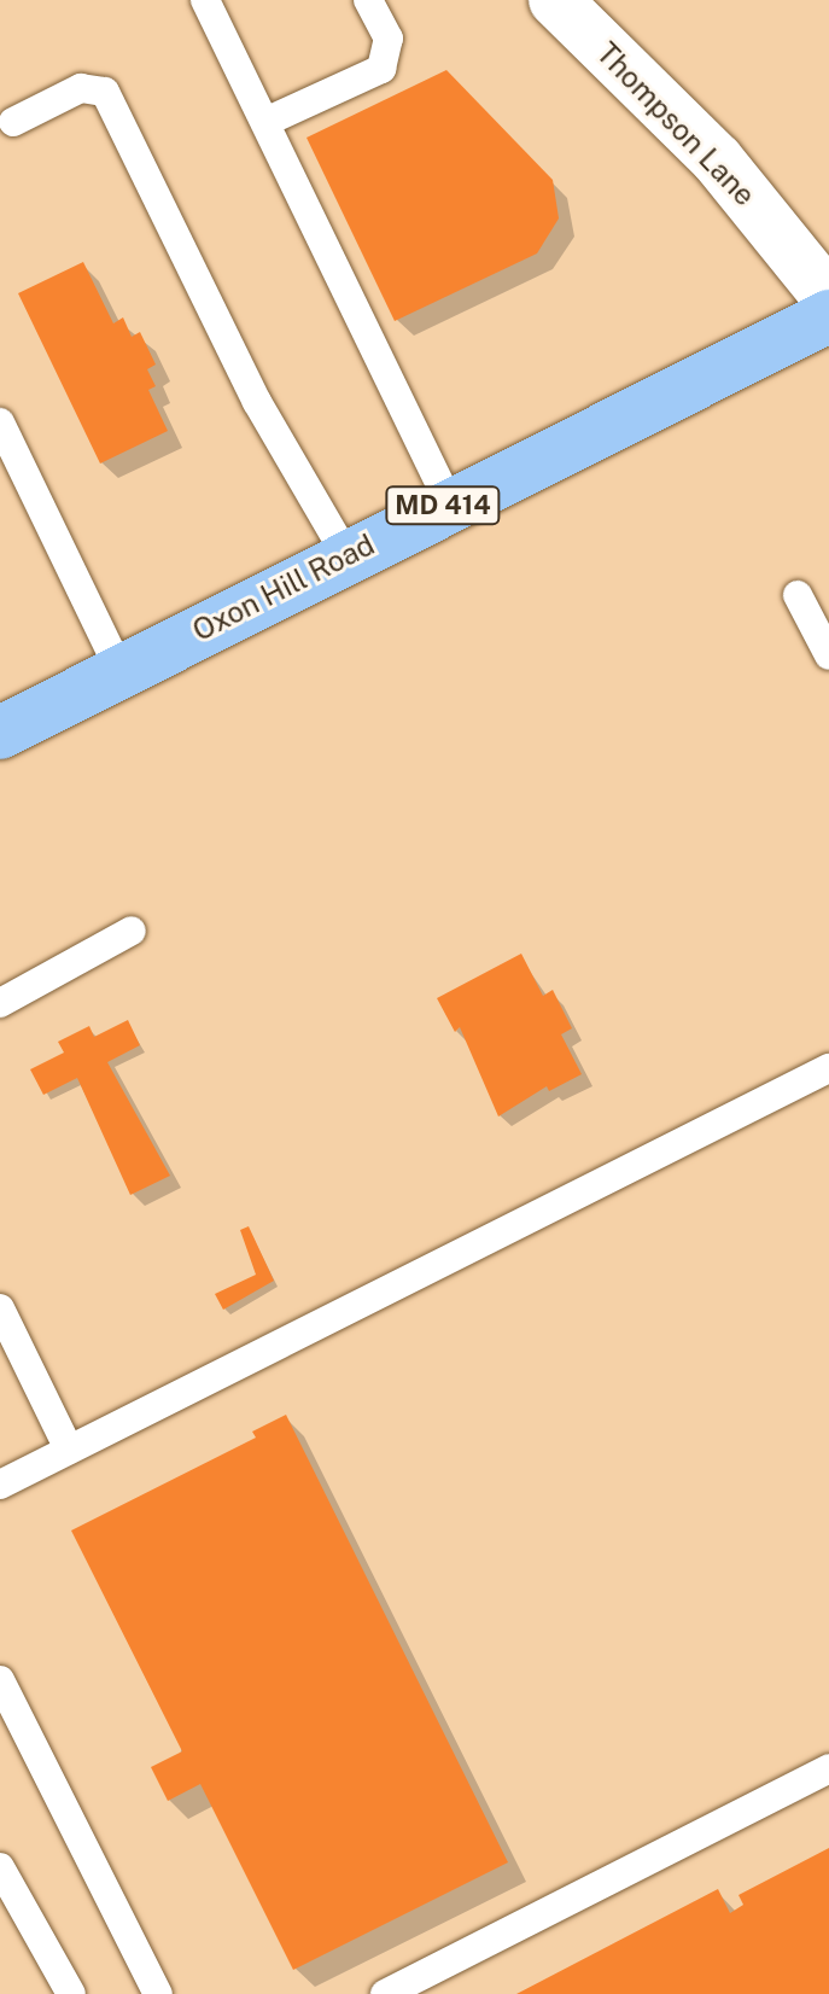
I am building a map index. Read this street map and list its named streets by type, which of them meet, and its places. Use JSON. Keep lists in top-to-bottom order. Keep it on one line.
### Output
{"streets":{"main road":["MD 414","Oxon Hill Road"],"street":["Thompson Lane"]}}
